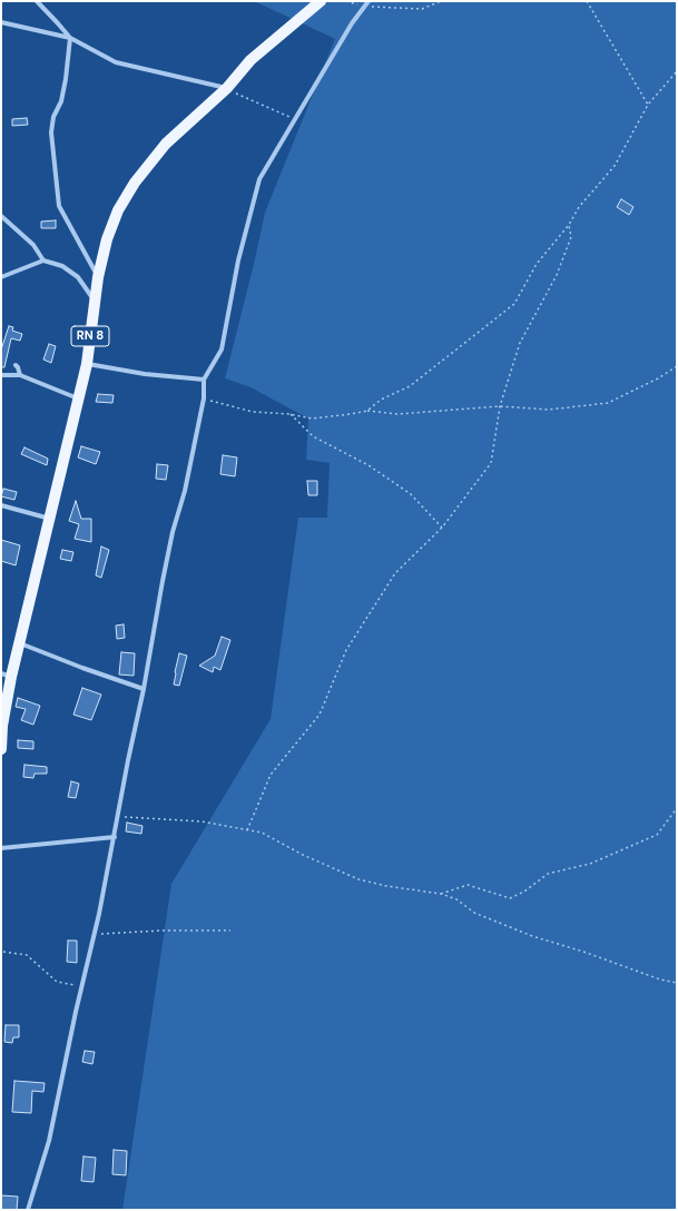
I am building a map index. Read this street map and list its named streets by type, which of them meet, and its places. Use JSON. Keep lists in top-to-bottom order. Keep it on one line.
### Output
{"streets":{"main road":["RN 8"]}}
